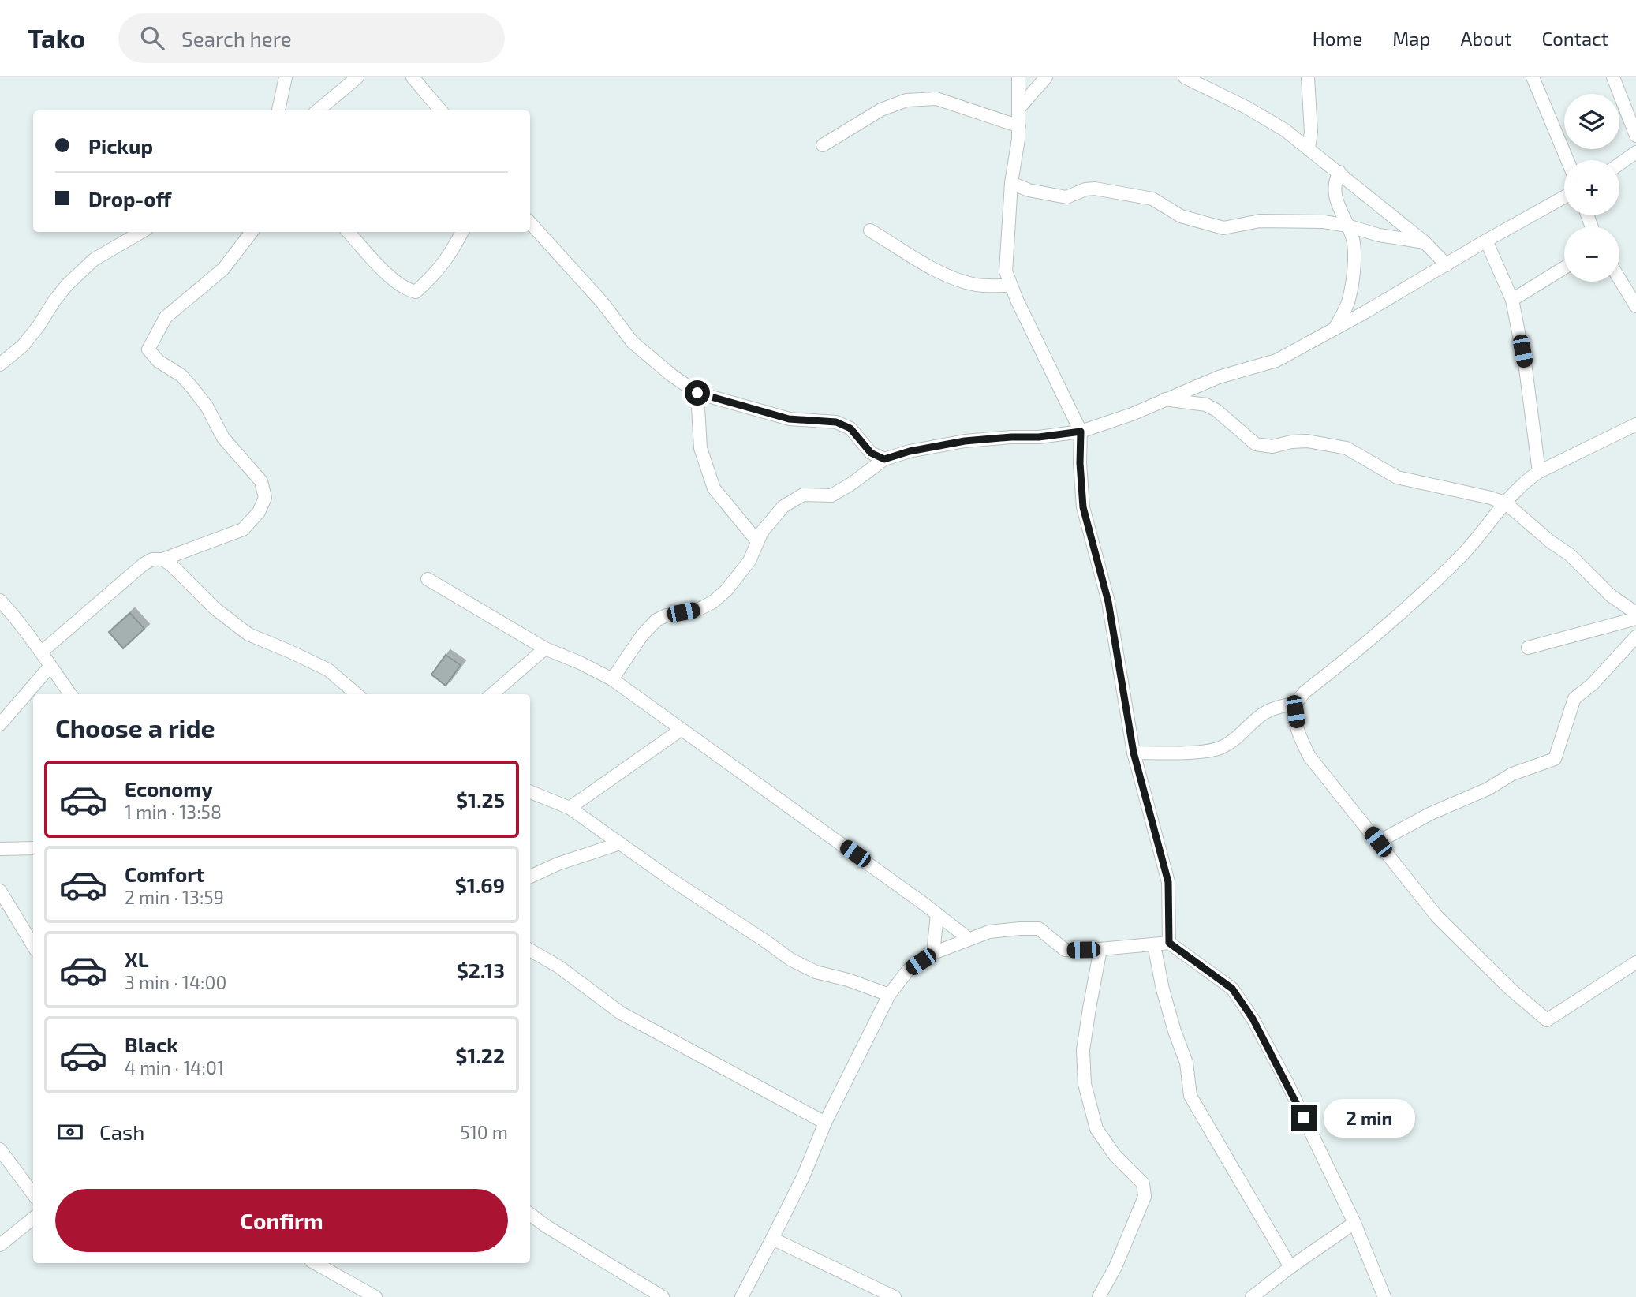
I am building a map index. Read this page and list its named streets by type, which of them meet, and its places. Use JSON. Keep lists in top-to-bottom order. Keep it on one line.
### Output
{"page":{"header":"Tako","search":"Search here","nav":["Home","Map","About","Contact"],"map_buttons":["+","−"],"banner":["Pickup","Drop-off"],"heading":"Choose a ride","list":[{"name":"Economy","note":"1 min · 13:58","value":"$1.25"},{"name":"Comfort","note":"2 min · 13:59","value":"$1.69"},{"name":"XL","note":"3 min · 14:00","value":"$2.13"},{"name":"Black","note":"4 min · 14:01","value":"$1.22"}],"bubble":"2 min","pay":["Cash","510 m"],"buttons":"Confirm"}}
